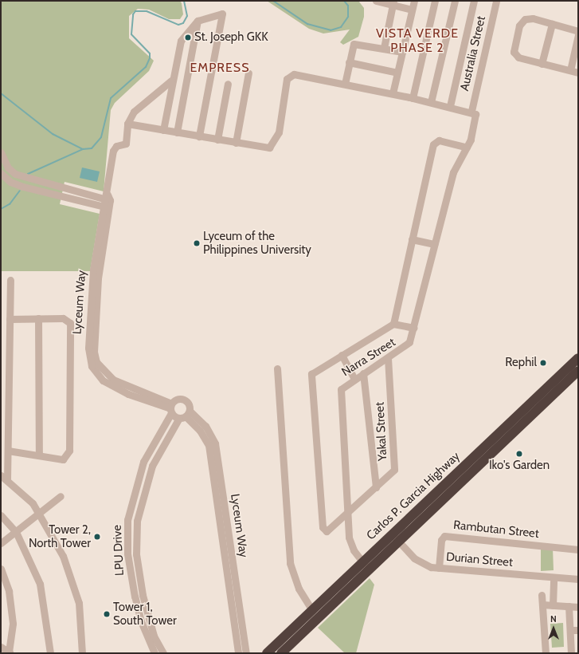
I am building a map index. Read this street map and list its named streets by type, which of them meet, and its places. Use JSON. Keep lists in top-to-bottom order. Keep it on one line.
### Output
{"streets":{"highway":["Carlos P. Garcia Highway"],"street":["Australia Street","Lyceum Way","Narra Street","Yakal Street","Rambutan Street","LPU Drive","Durian Street"]},"crossings":[["Australia Street","Narra Street"],["Lyceum Way","LPU Drive"],["Narra Street","Yakal Street"],["Narra Street","Carlos P. Garcia Highway"],["Carlos P. Garcia Highway","Durian Street"],["Rambutan Street","Durian Street"]],"districts":["VISTA VERDE PHASE 2","EMPRESS"],"places":["St. Joseph GKK","Lyceum of the Philippines University","Rephil","Iko's Garden","Tower 2, North Tower","Tower 1, South Tower"],"north":"top"}
